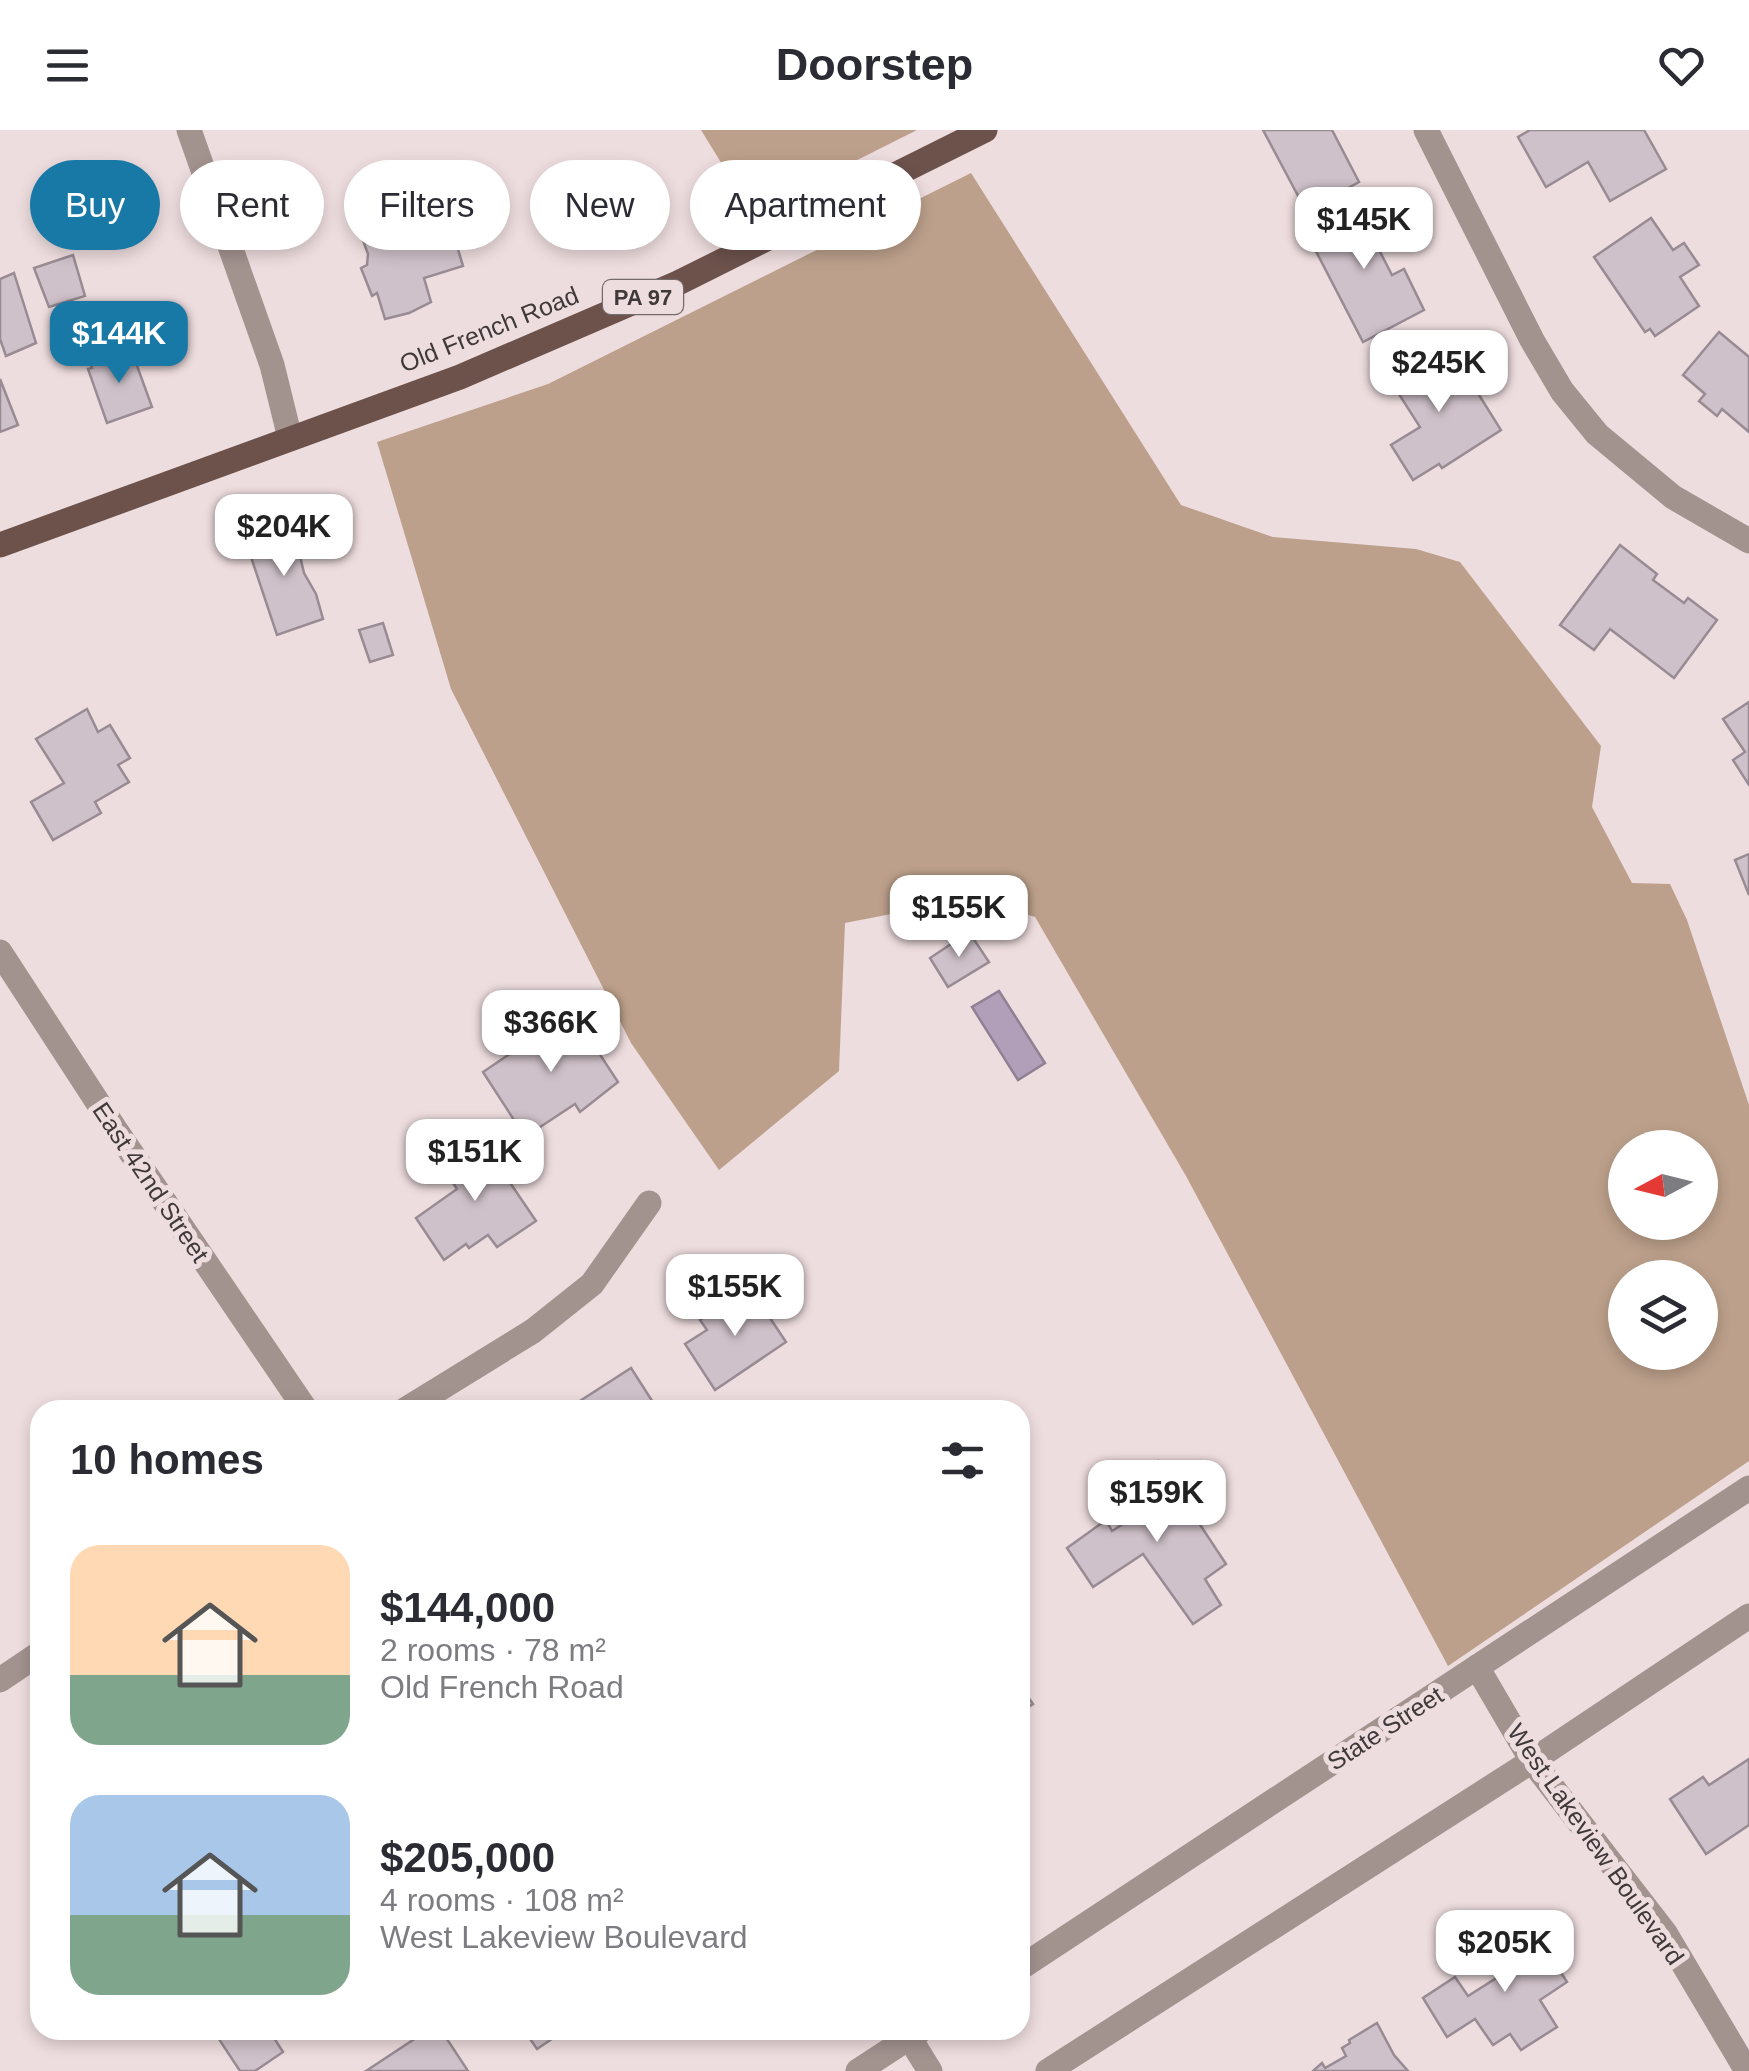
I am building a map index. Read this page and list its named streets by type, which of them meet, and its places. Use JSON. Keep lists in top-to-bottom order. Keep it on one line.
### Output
{"streets":{"main road":["PA 97","Old French Road"],"street":["East 42nd Street","State Street","West Lakeview Boulevard"]},"crossings":[["State Street","West Lakeview Boulevard"]],"north":"left","page":{"header":"Doorstep","chip":["Buy","Rent","Filters","New","Apartment"],"price":["$145K","$144K","$245K","$204K","$155K","$366K","$151K","$155K","$159K","$205K"],"heading":"10 homes","list":[{"name":"$144,000","note":"2 rooms · 78 m² · Old French Road"},{"name":"$205,000","note":"4 rooms · 108 m² · West Lakeview Boulevard"}]}}
